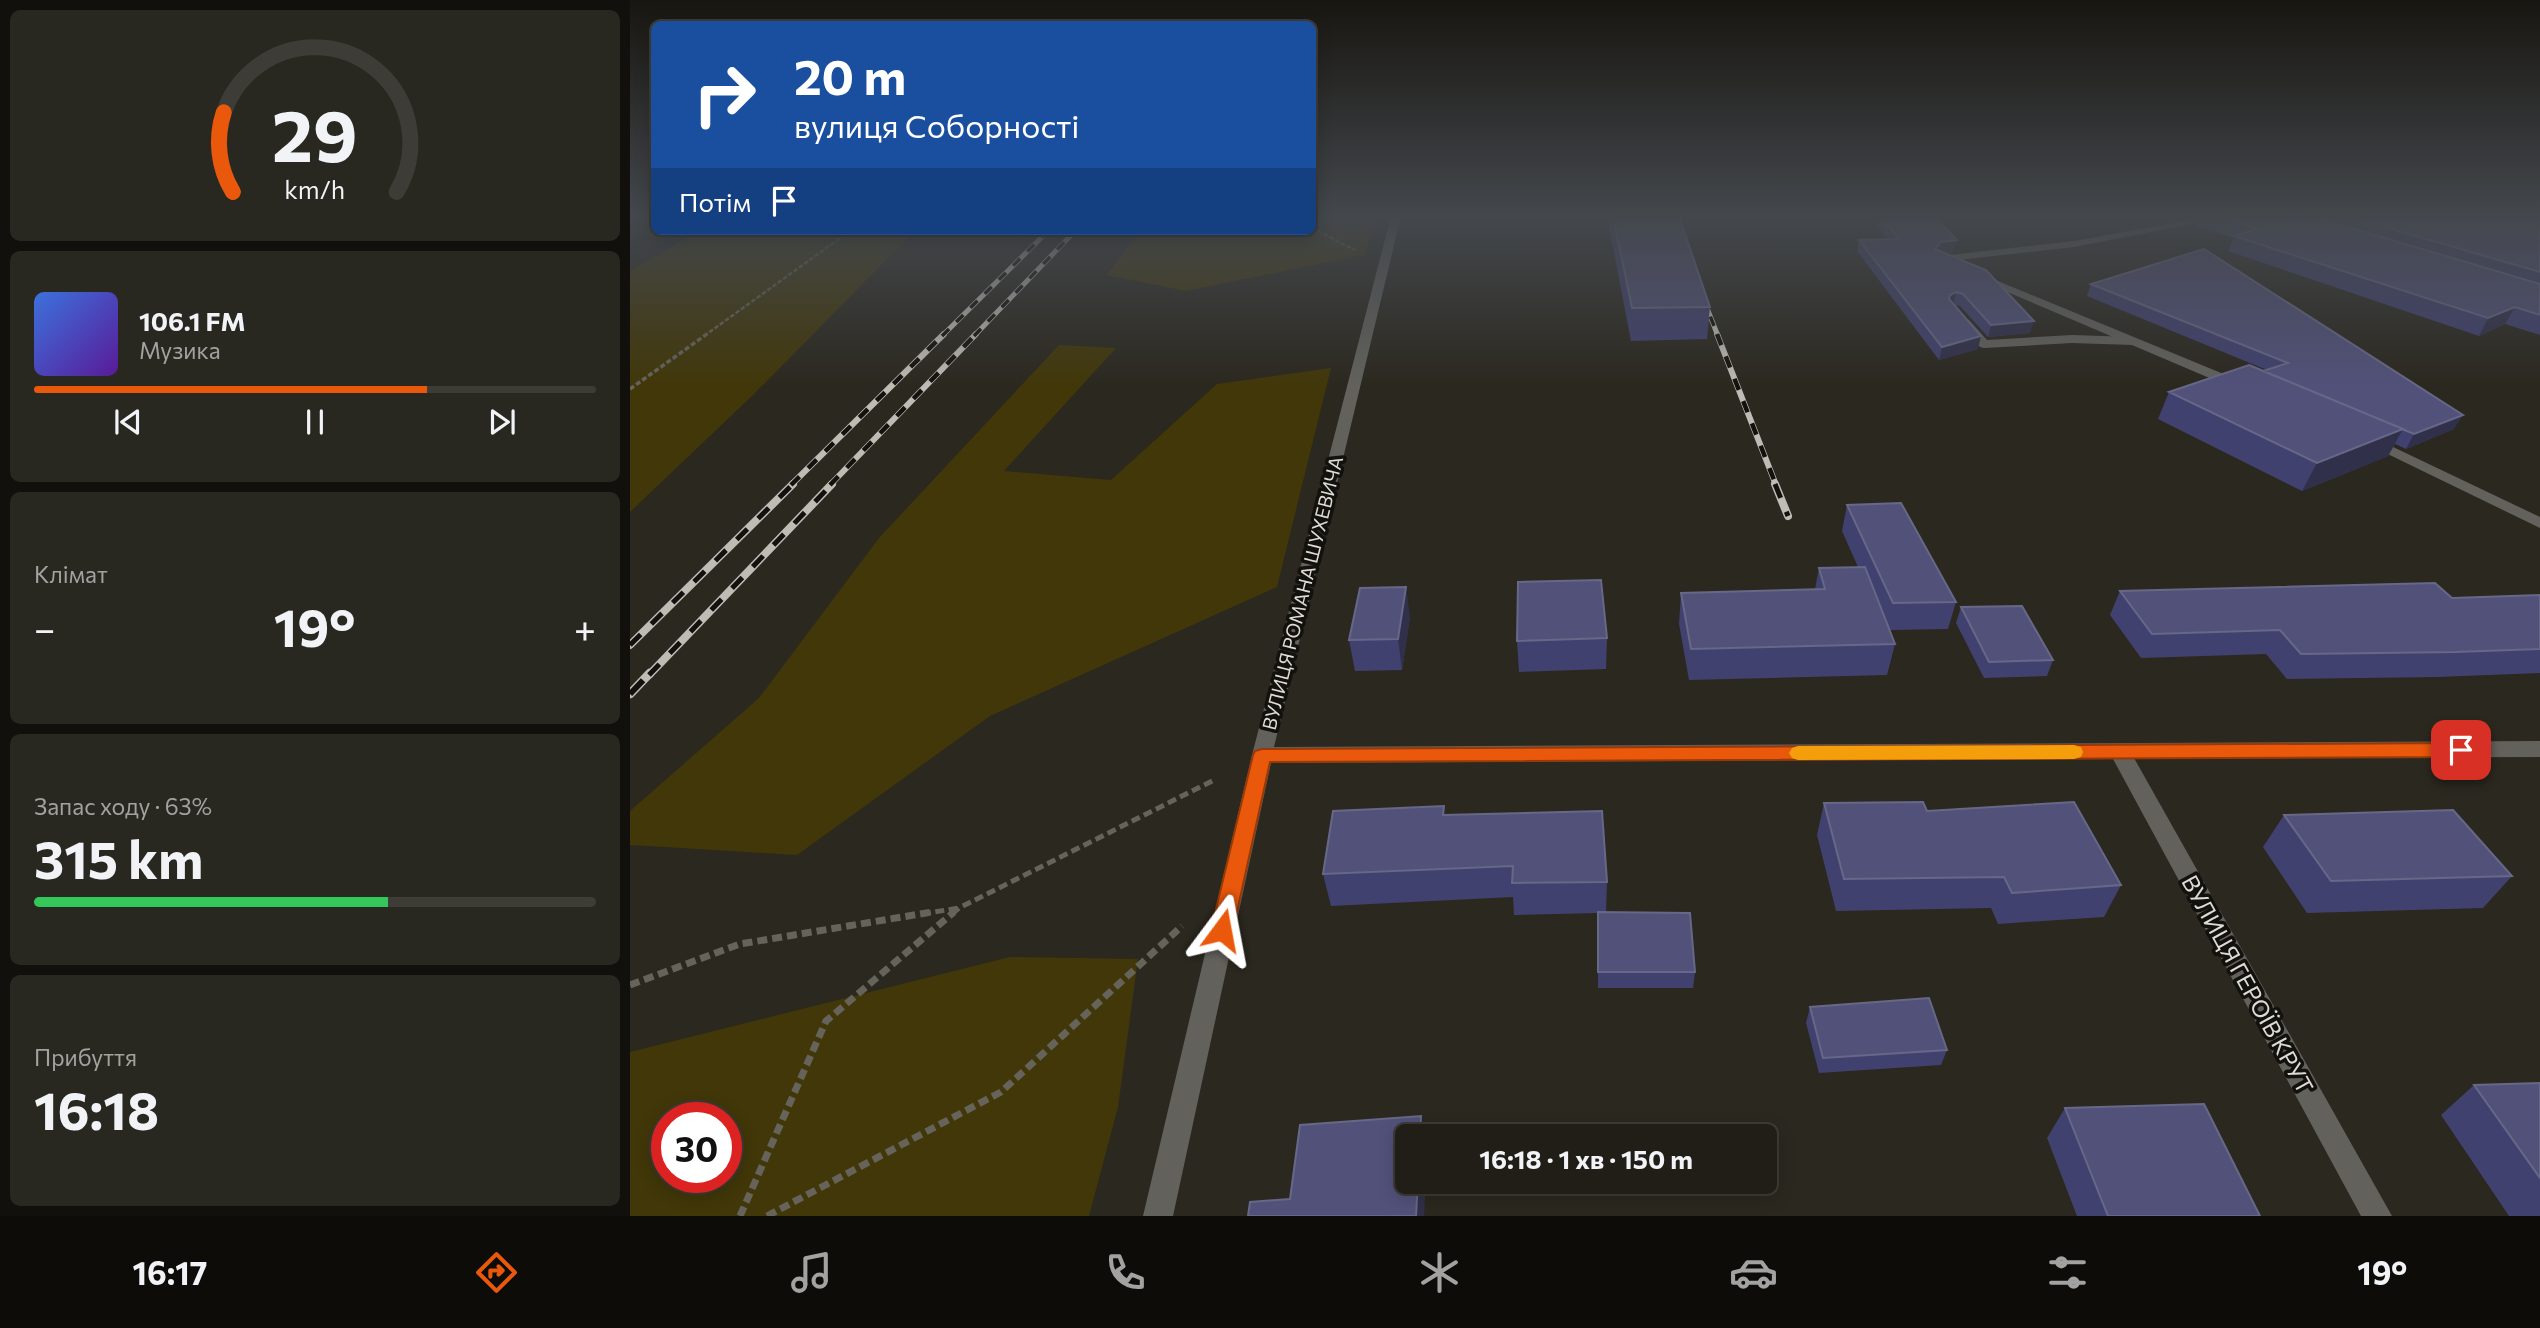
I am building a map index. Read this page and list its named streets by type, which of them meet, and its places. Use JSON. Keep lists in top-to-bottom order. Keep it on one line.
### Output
{"streets":{"street":["ВУЛИЦЯ РОМАНА ШУХЕВИЧА","ВУЛИЦЯ ГЕРОЇВ КРУТ"]},"page":{"turn":["20 m","вулиця Соборності"],"then":"Потім","song":["106.1 FM","Музика"],"tile":["Клімат",["Запас ходу · 63%","315 km"],["Прибуття","16:18"]],"heat":["−","19°","+"],"limit":"30","trip":"16:18 · 1 хв · 150 m","tabs":["16:17","19°"],"gauge":["29","km/h"]}}
